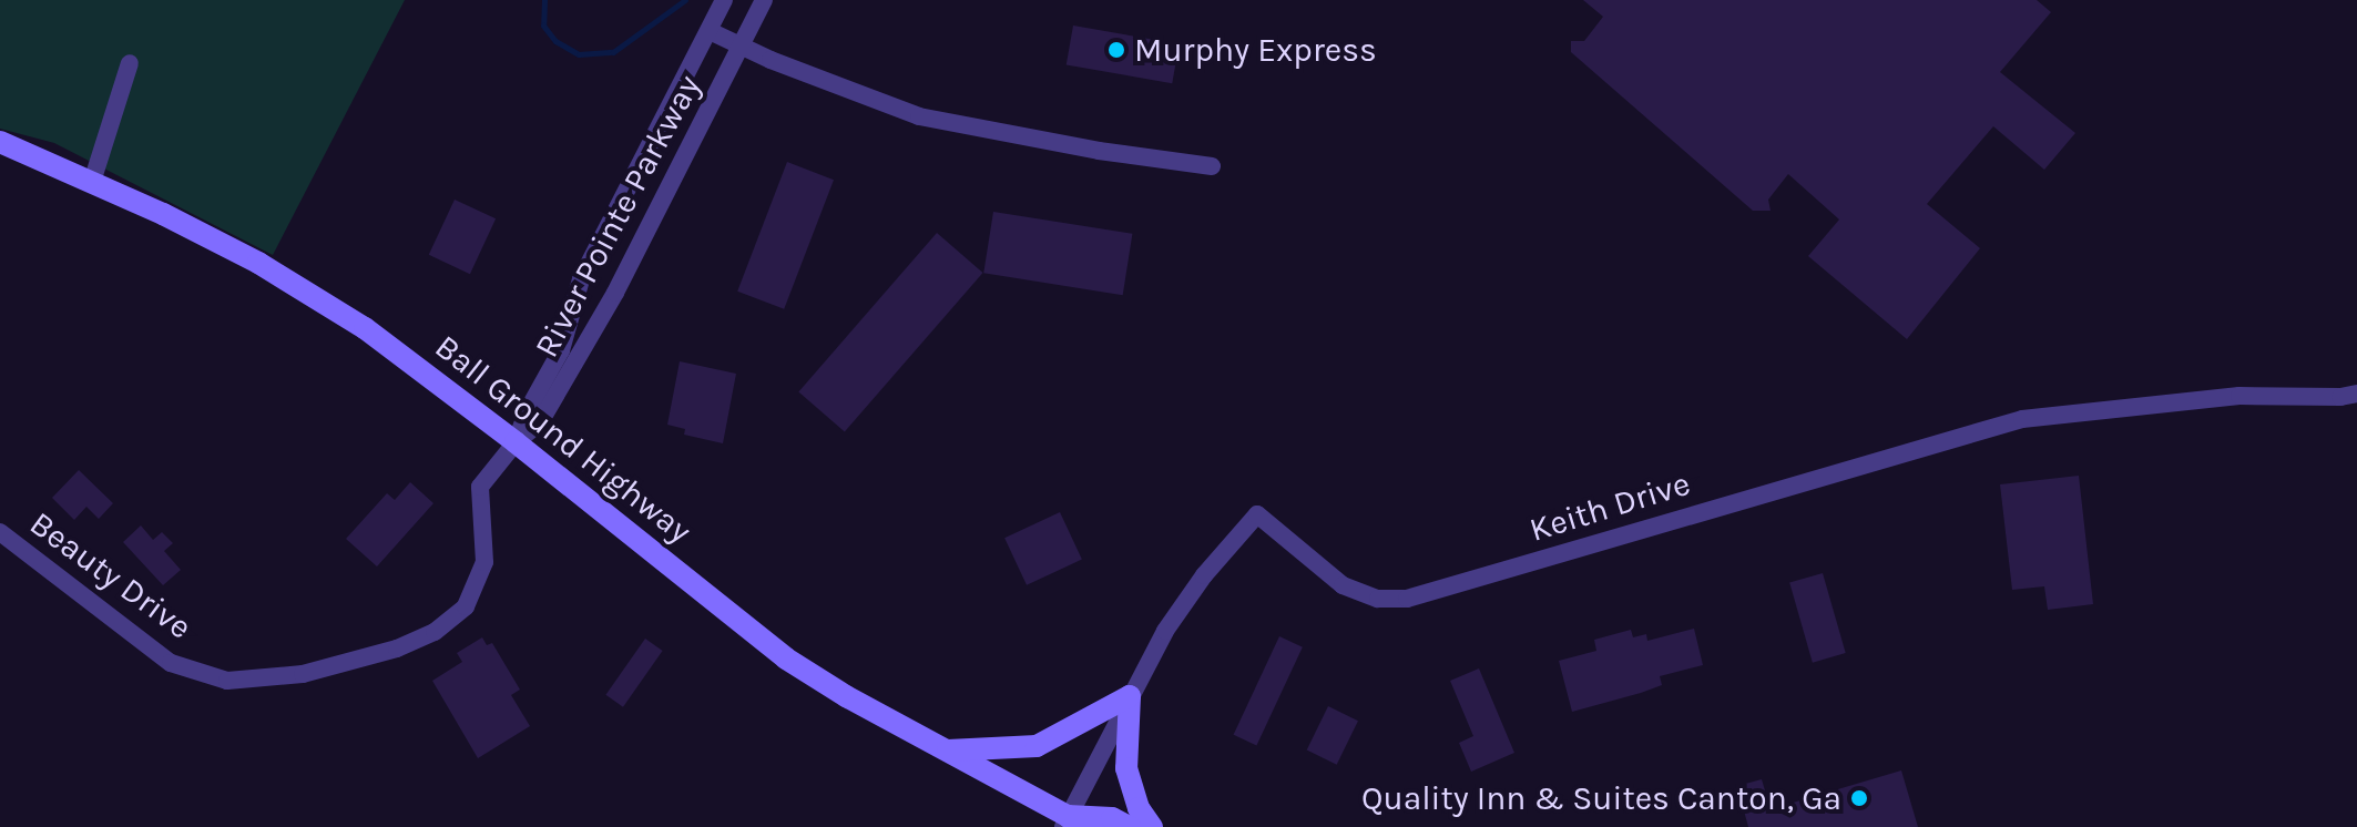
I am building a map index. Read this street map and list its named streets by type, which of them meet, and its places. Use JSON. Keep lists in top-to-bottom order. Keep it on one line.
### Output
{"streets":{"main road":["Ball Ground Highway"],"street":["River Pointe Parkway","Keith Drive","Beauty Drive"]},"crossings":[["River Pointe Parkway","Ball Ground Highway"],["River Pointe Parkway","Beauty Drive"],["Ball Ground Highway","Keith Drive"],["Ball Ground Highway","Beauty Drive"]],"places":["Murphy Express","Quality Inn & Suites Canton, Ga"]}
